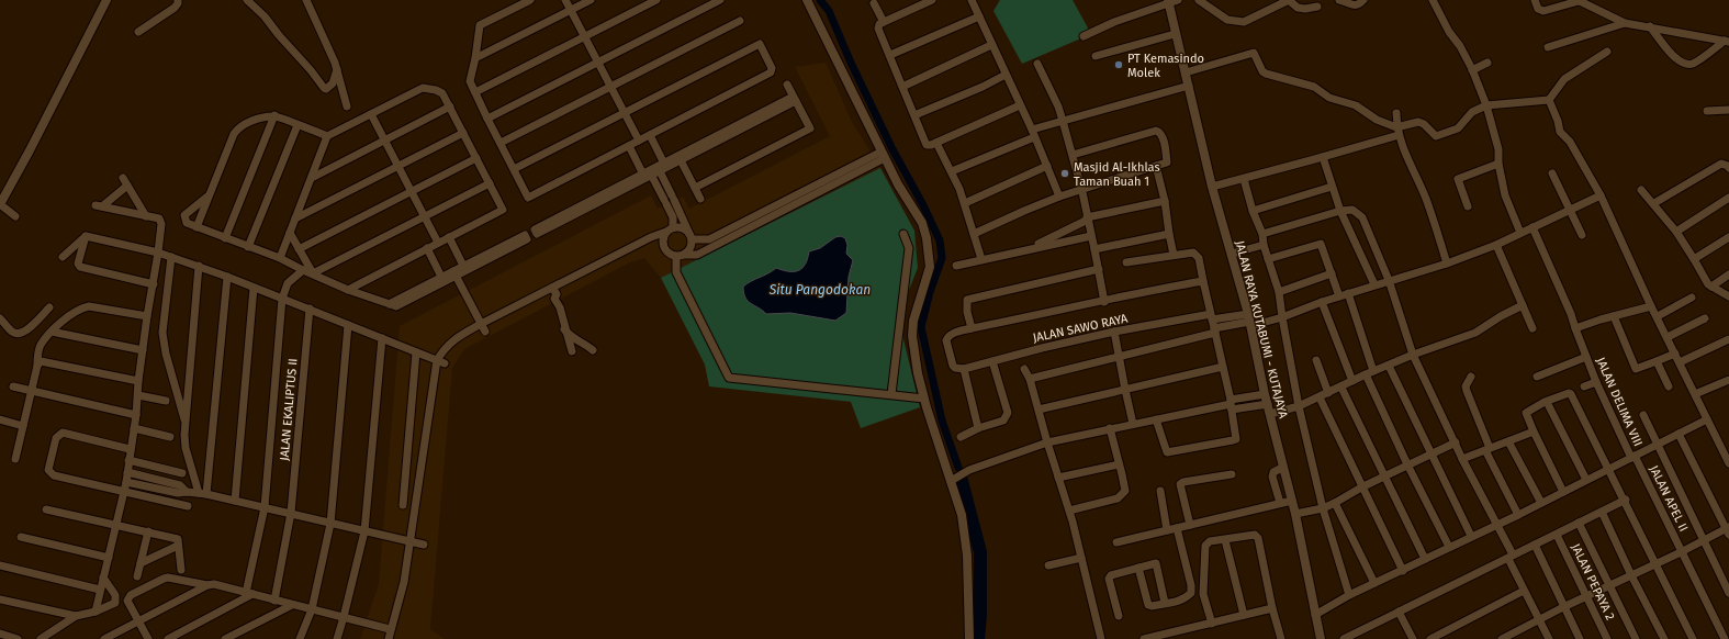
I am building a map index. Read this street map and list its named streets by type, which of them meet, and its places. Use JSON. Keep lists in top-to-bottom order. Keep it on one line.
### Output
{"streets":{"street":["JALAN SAWO RAYA","JALAN RAYA KUTABUMI - KUTAJAYA","JALAN DELIMA VIII","JALAN EKALIPTUS II","JALAN APEL II","JALAN PEPAYA 2"]},"crossings":[["JALAN SAWO RAYA","JALAN RAYA KUTABUMI - KUTAJAYA"],["JALAN DELIMA VIII","JALAN APEL II"]],"water":["Situ Pangodokan"],"places":["PT Kemasindo Molek","Masjid Al-Ikhlas Taman Buah 1"]}
